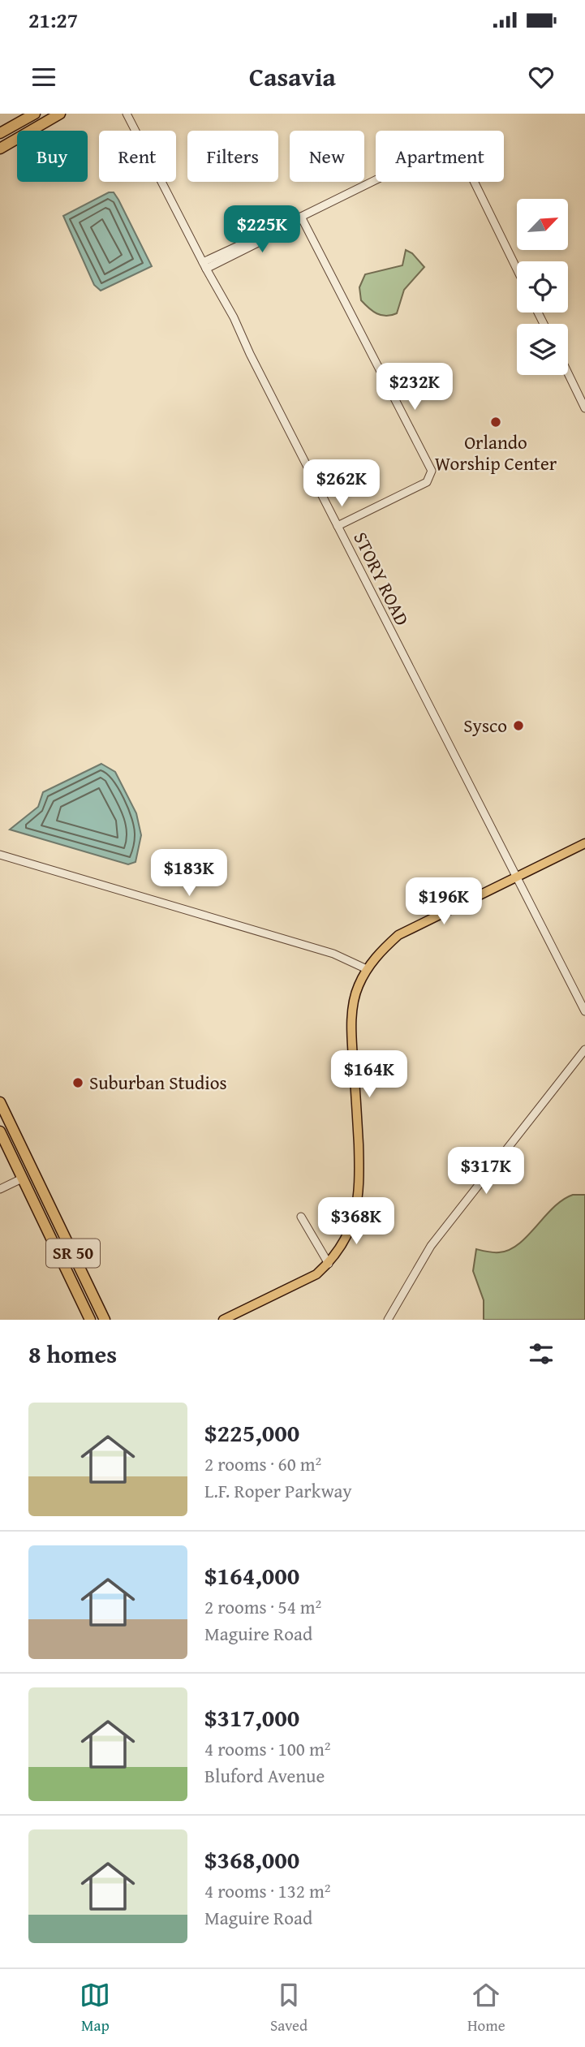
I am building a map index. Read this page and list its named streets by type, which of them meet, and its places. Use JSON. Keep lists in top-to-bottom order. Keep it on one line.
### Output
{"streets":{"highway":["SR 50"],"street":["STORY ROAD"]},"places":["Orlando Worship Center","Sysco","Suburban Studios"],"north":"top right","page":{"status":"21:27","header":"Casavia","chip":["Buy","Rent","Filters","New","Apartment"],"price":["$225K","$232K","$262K","$183K","$196K","$164K","$317K","$368K"],"heading":"8 homes","list":[{"name":"$225,000","note":"2 rooms · 60 m² · L.F. Roper Parkway"},{"name":"$164,000","note":"2 rooms · 54 m² · Maguire Road"},{"name":"$317,000","note":"4 rooms · 100 m² · Bluford Avenue"},{"name":"$368,000","note":"4 rooms · 132 m² · Maguire Road"}],"tabs":["Map","Saved","Home"]}}
